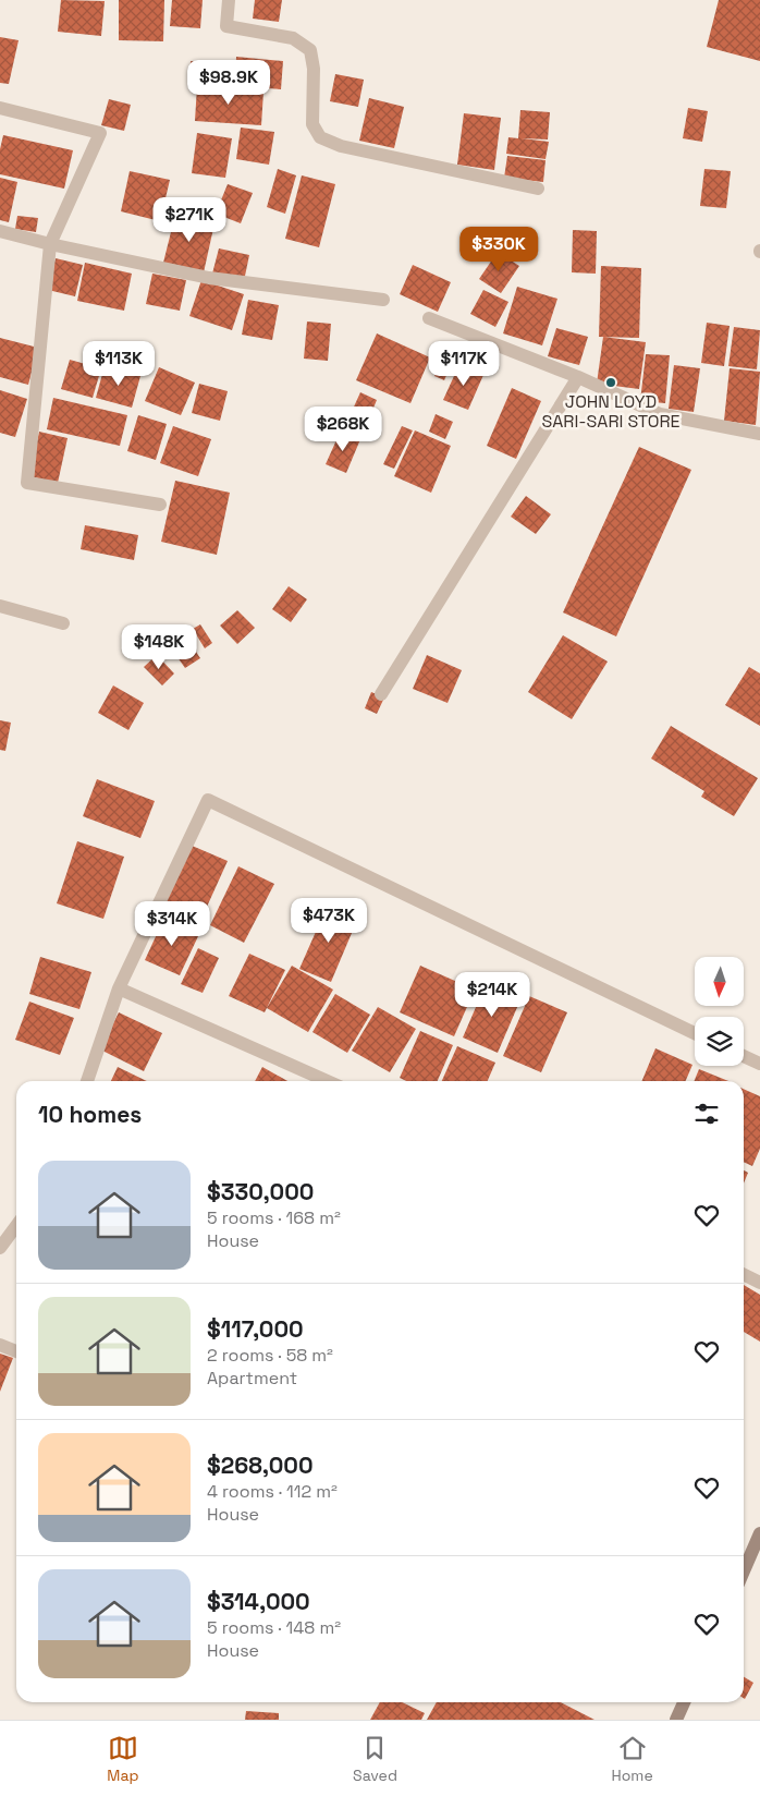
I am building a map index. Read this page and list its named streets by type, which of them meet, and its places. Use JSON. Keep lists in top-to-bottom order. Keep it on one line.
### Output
{"places":["JOHN LOYD SARI-SARI STORE"],"north":"bottom","page":{"price":["$98.9K","$271K","$330K","$113K","$117K","$268K","$148K","$473K","$314K","$214K"],"heading":"10 homes","list":[{"name":"$330,000","note":"5 rooms · 168 m² · House"},{"name":"$117,000","note":"2 rooms · 58 m² · Apartment"},{"name":"$268,000","note":"4 rooms · 112 m² · House"},{"name":"$314,000","note":"5 rooms · 148 m² · House"}],"tabs":["Map","Saved","Home"]}}
